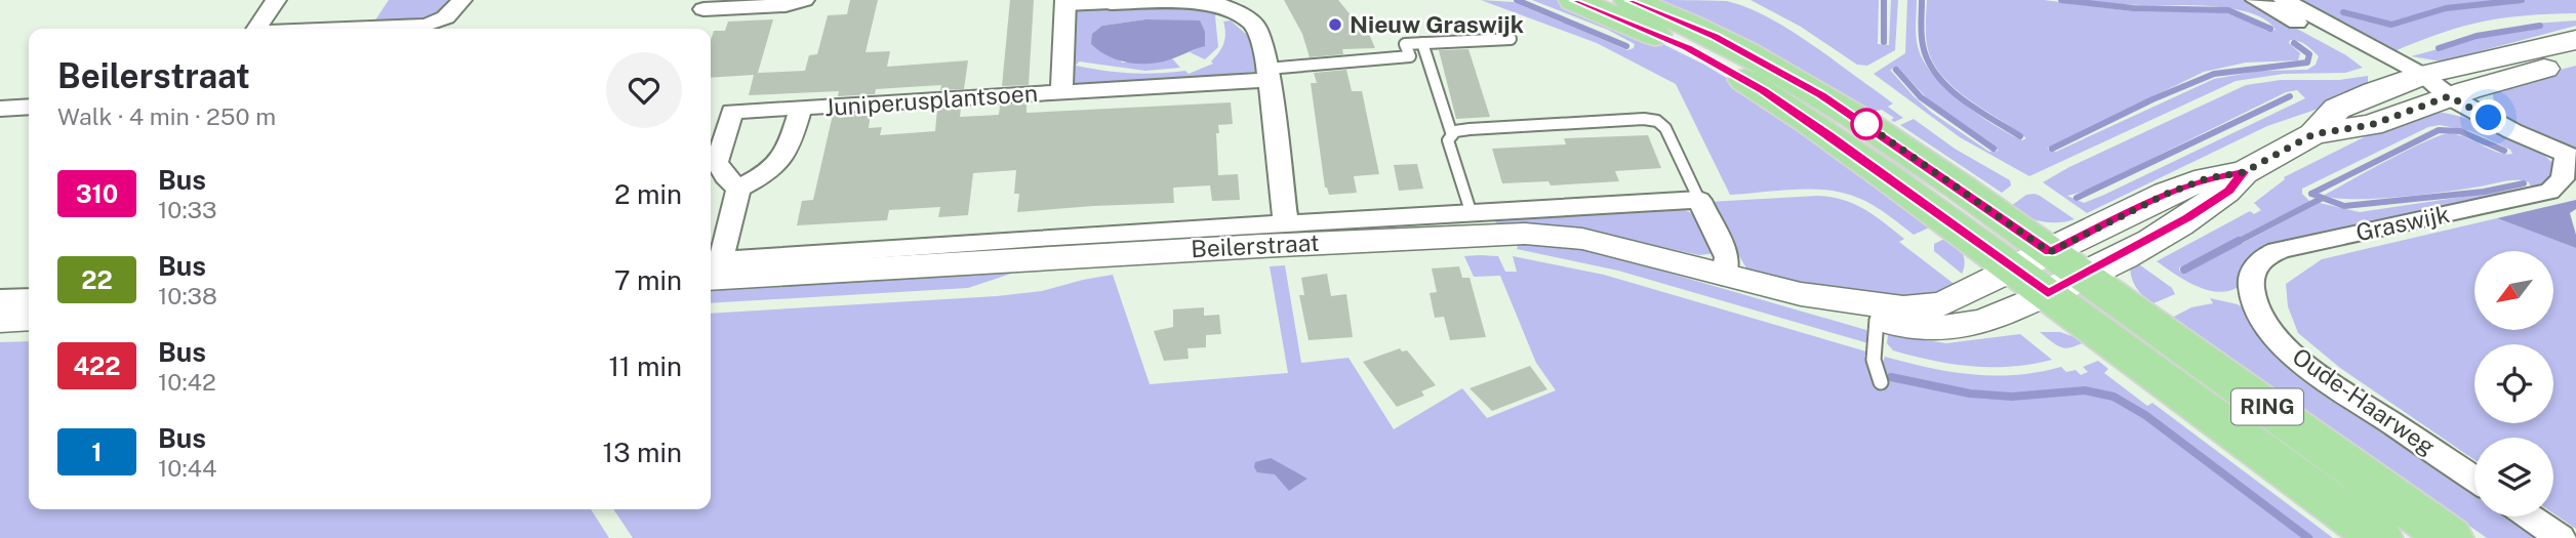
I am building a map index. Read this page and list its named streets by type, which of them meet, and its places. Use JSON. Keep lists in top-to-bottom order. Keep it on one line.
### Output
{"streets":{"main road":["RING"],"street":["Juniperusplantsoen","Graswijk","Beilerstraat","Oude-Haarweg"]},"crossings":[["Juniperusplantsoen","Beilerstraat"],["Graswijk","Oude-Haarweg"],["Beilerstraat","RING"]],"places":["Nieuw Graswijk"],"lines":["bus line 310"],"north":"bottom left","page":{"heading":["Beilerstraat","Walk · 4 min · 250 m"],"list":[{"mark":"310","name":"Bus","note":"10:33","value":"2 min"},{"mark":"22","name":"Bus","note":"10:38","value":"7 min"},{"mark":"422","name":"Bus","note":"10:42","value":"11 min"},{"mark":"1","name":"Bus","note":"10:44","value":"13 min"}]}}
